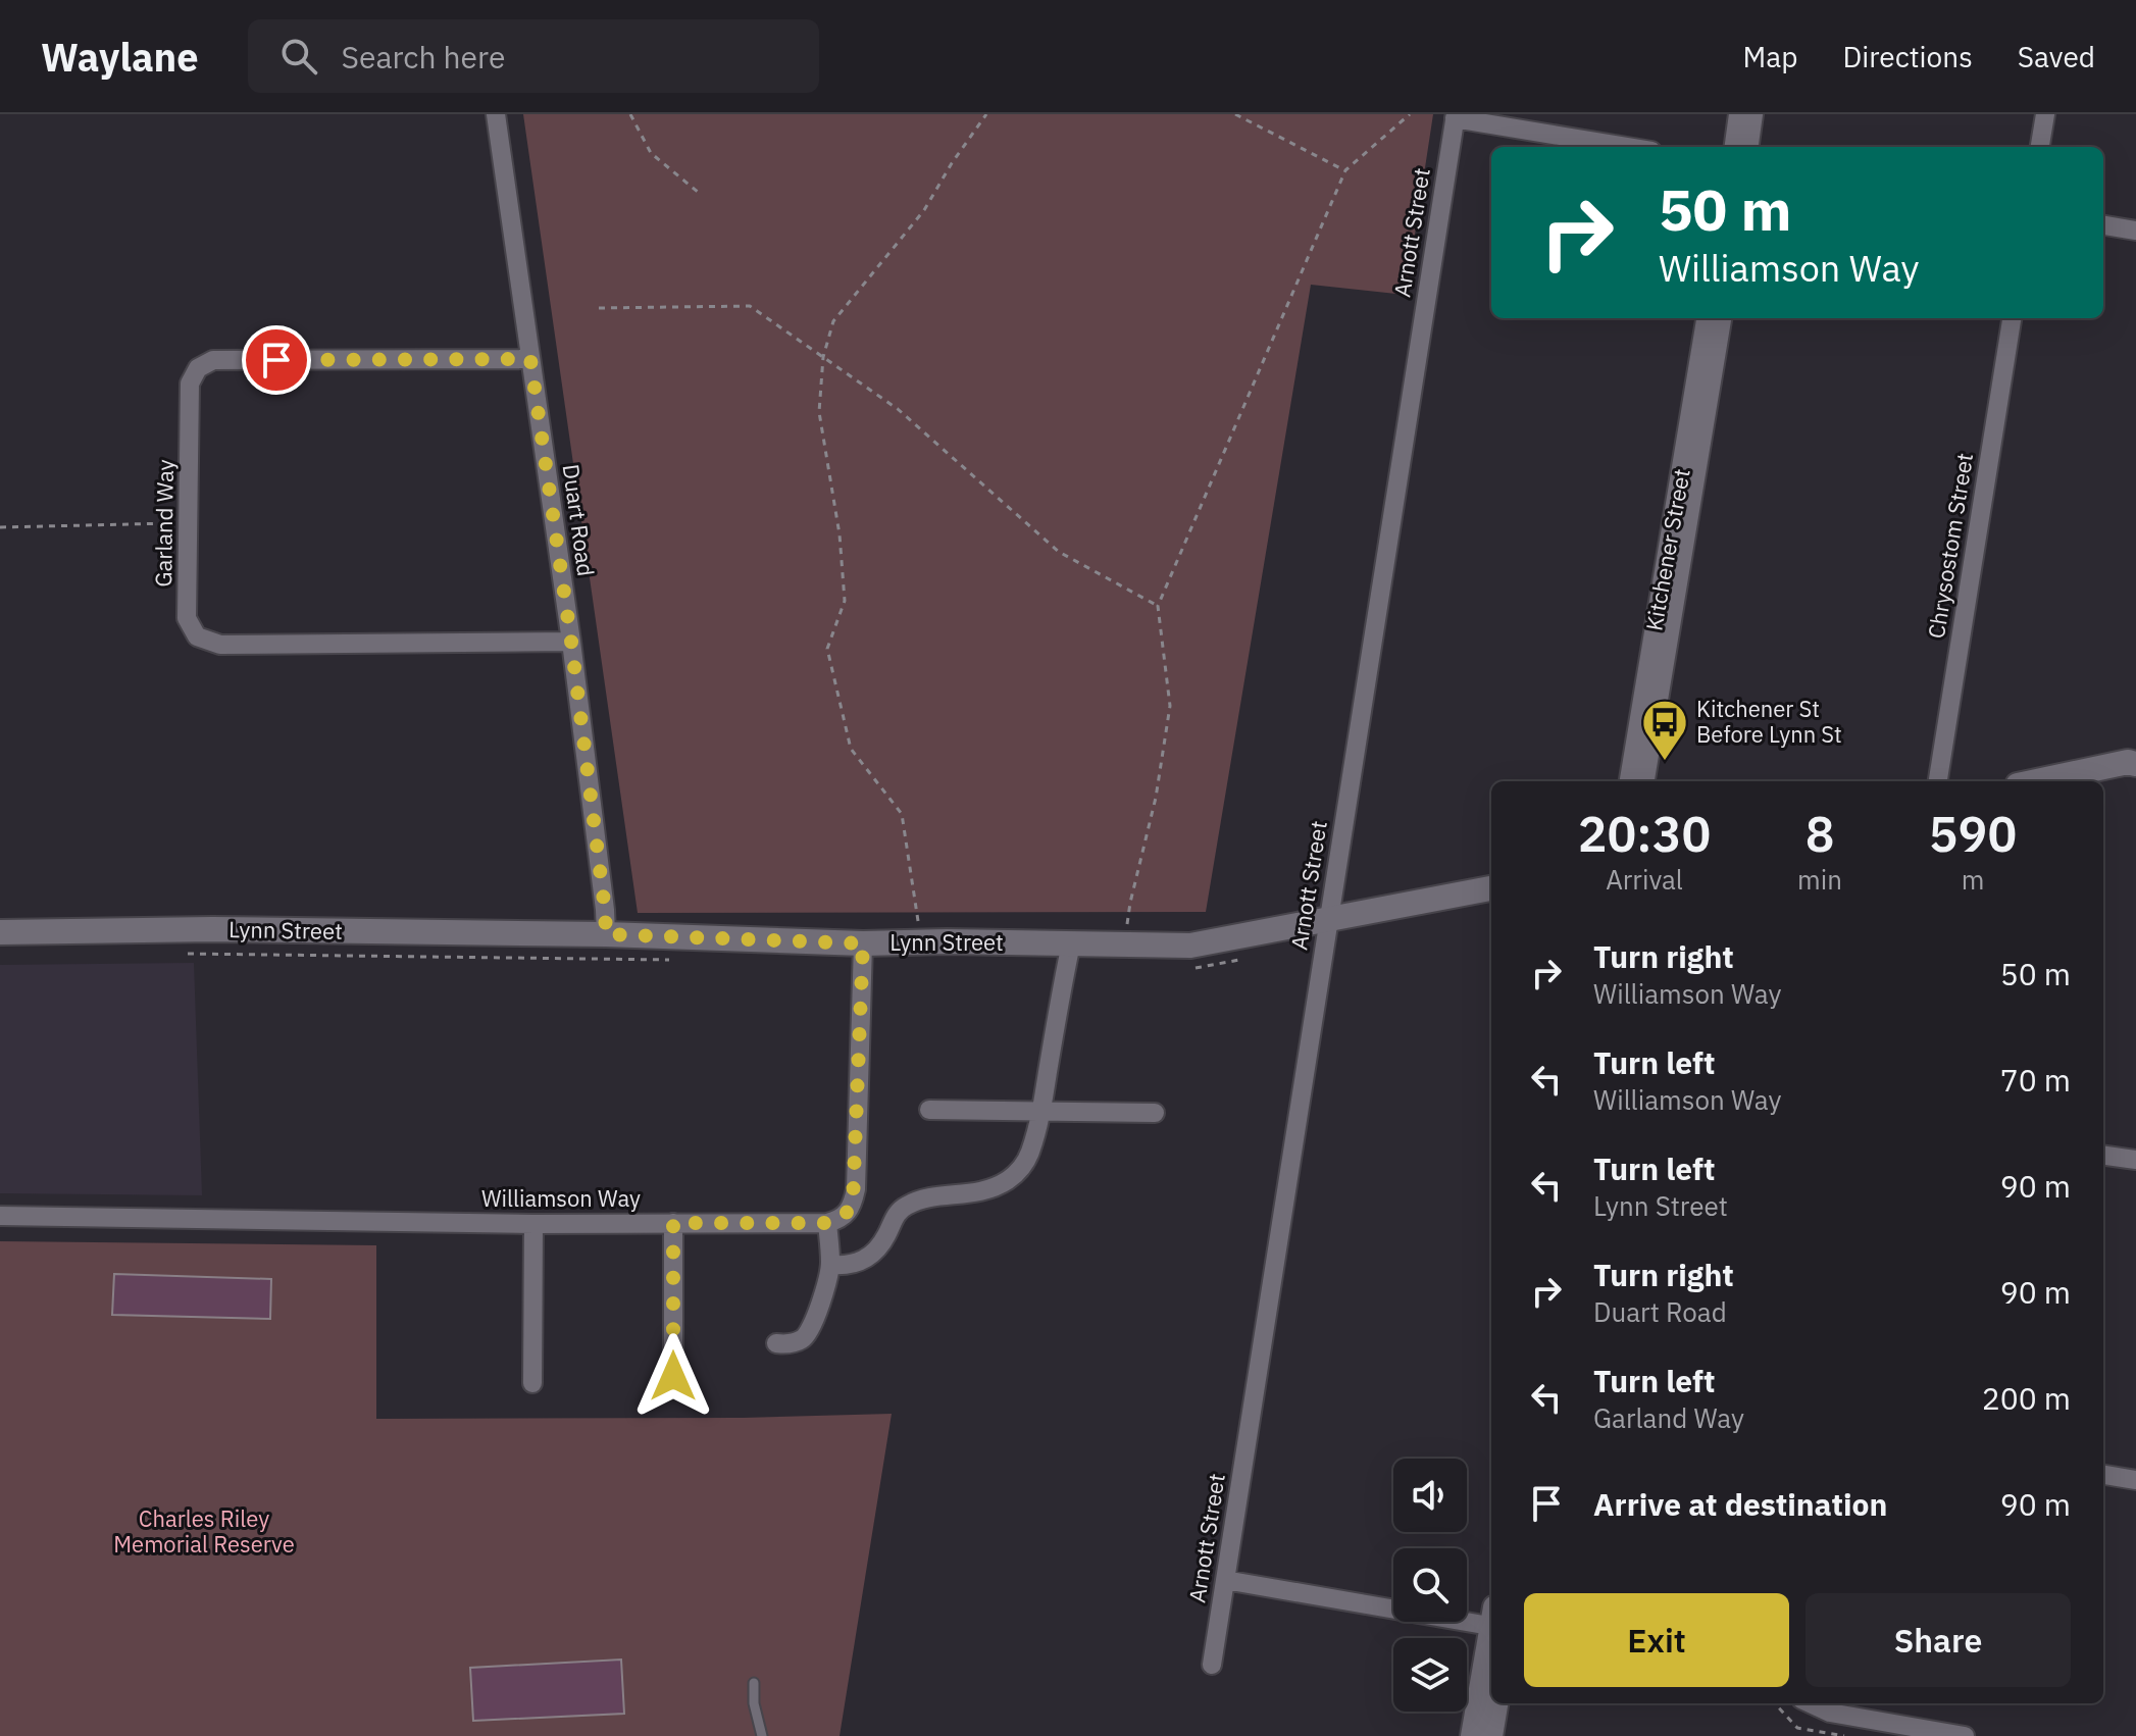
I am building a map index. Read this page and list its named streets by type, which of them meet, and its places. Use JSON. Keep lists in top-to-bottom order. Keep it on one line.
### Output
{"streets":{"street":["Arnott Street","Duart Road","Garland Way","Chrysostom Street","Kitchener Street","Lynn Street","Williamson Way"]},"crossings":[["Arnott Street","Lynn Street"],["Duart Road","Garland Way"],["Duart Road","Lynn Street"]],"parks":["Charles Riley Memorial Reserve"],"places":{"bus stop":["Kitchener St Before Lynn St"]},"page":{"header":"Waylane","search":"Search here","nav":["Map","Directions","Saved"],"turn":["50 m","Williamson Way"],"eta":["20:30","Arrival","8","min","590","m"],"list":[{"name":"Turn right","note":"Williamson Way","value":"50 m"},{"name":"Turn left","note":"Williamson Way","value":"70 m"},{"name":"Turn left","note":"Lynn Street","value":"90 m"},{"name":"Turn right","note":"Duart Road","value":"90 m"},{"name":"Turn left","note":"Garland Way","value":"200 m"},{"name":"Arrive at destination","value":"90 m"}],"buttons":["Exit","Share"]}}
